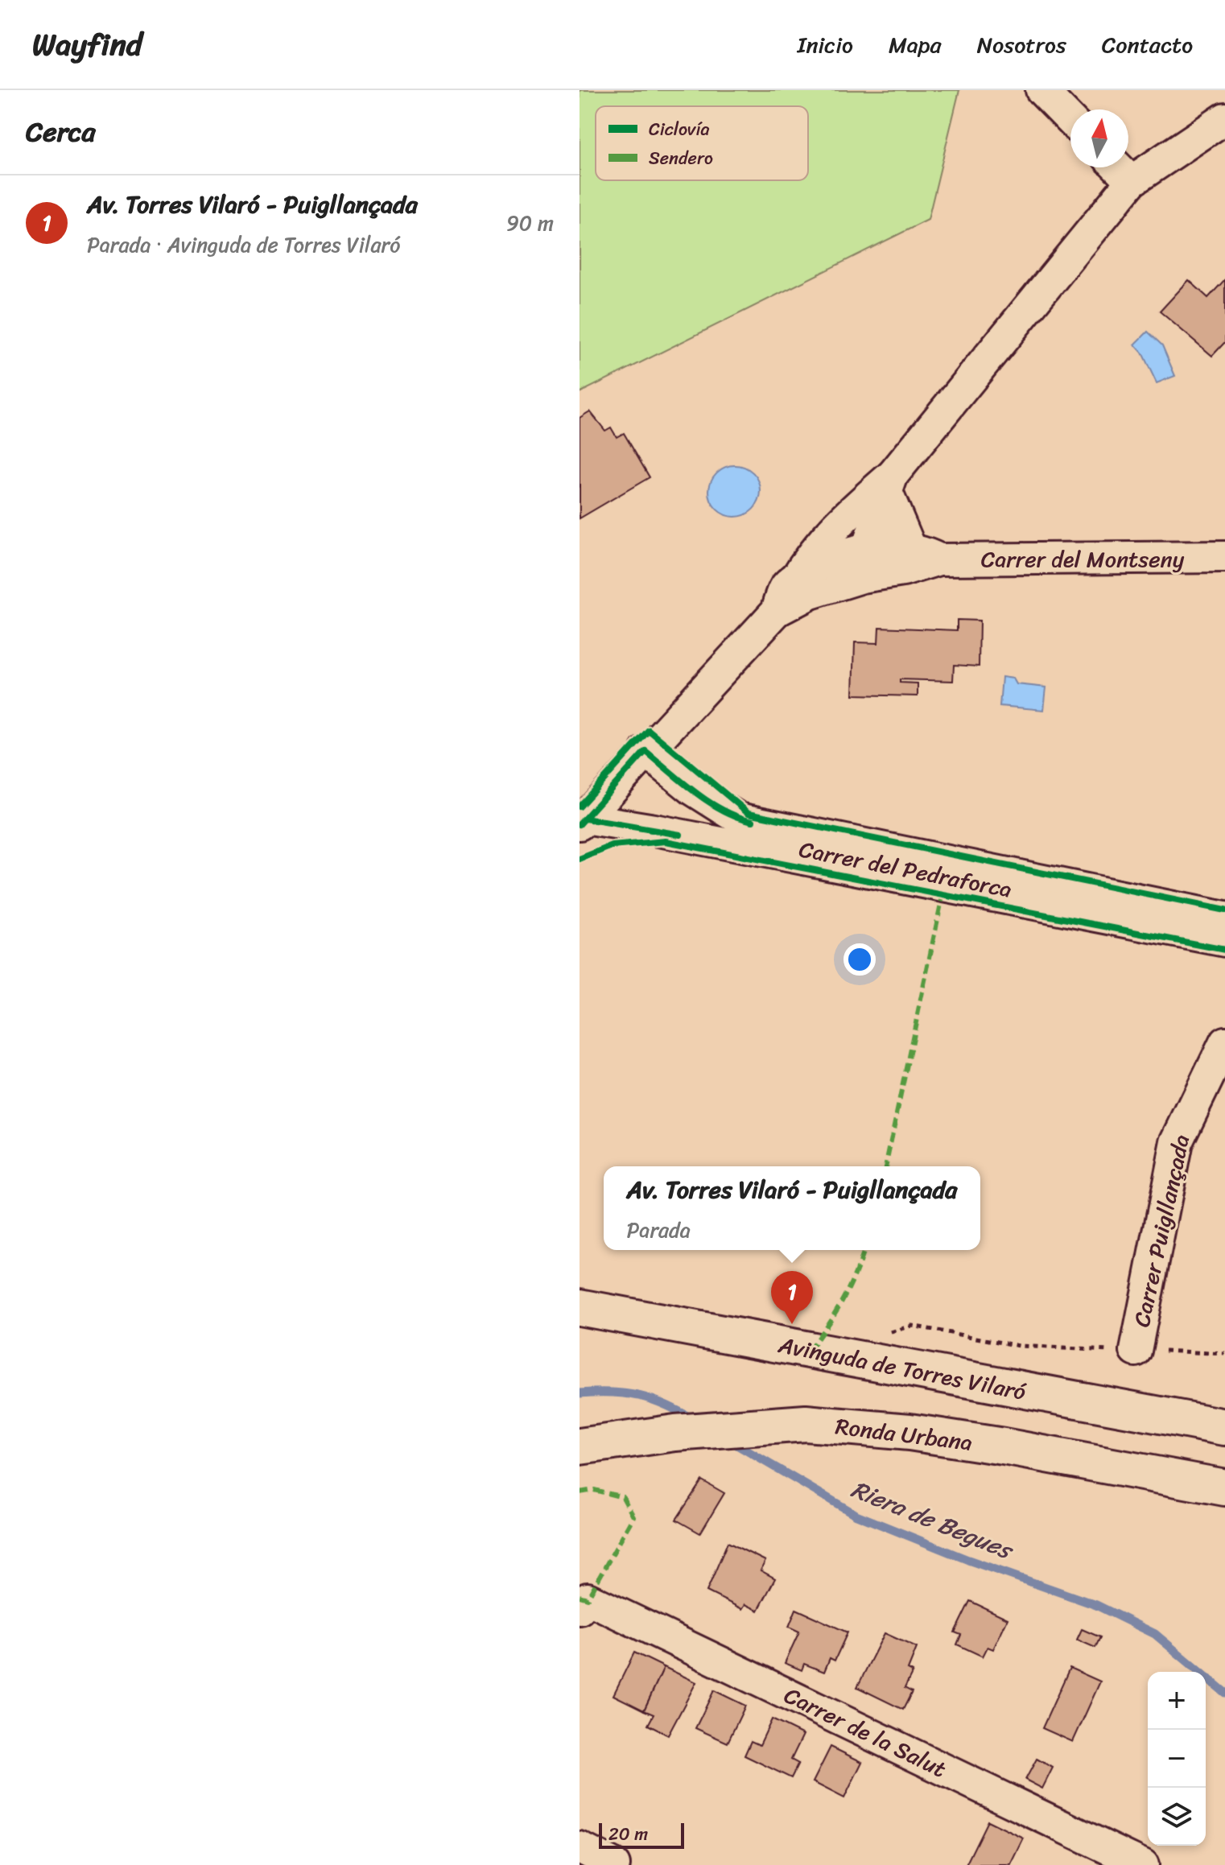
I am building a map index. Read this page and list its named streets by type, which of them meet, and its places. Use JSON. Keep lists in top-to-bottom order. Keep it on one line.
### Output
{"streets":{"main road":["Avinguda de Torres Vilaró","Ronda Urbana"],"street":["Carrer del Montseny","Carrer del Pedraforca","Carrer Puigllançada","Carrer de la Salut"]},"crossings":[["Carrer del Montseny","Carrer del Pedraforca"]],"water":["Riera de Begues"],"legend":["Ciclovía","Sendero"],"scale_bar":"20 m","north":"top","page":{"header":"Wayfind","nav":["Inicio","Mapa","Nosotros","Contacto"],"heading":"Cerca","list":[{"mark":"1","name":"Av. Torres Vilaró - Puigllançada","note":"Parada · Avinguda de Torres Vilaró","value":"90 m"}],"popup":["Av. Torres Vilaró - Puigllançada","Parada"],"pins":"1","map_buttons":["+","−"],"scale":"20 m"}}
